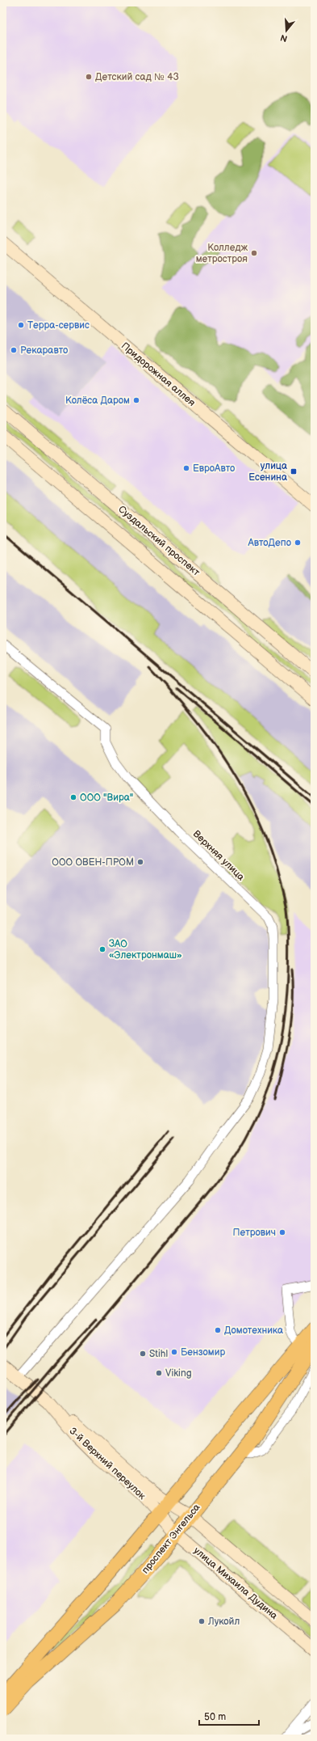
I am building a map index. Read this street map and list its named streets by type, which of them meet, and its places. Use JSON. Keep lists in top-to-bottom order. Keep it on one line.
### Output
{"streets":{"main road":["проспект Энгельса"],"street":["Придорожная аллея","Суздальский проспект","Верхняя улица","3-й Верхний переулок","улица Михаила Дудина"]},"crossings":[["Верхняя улица","3-й Верхний переулок"],["3-й Верхний переулок","улица Михаила Дудина"],["проспект Энгельса","улица Михаила Дудина"]],"places":{"other":["Детский сад № 43","Колледж метростроя","Терра-сервис","Рекаравто","Колёса Даром","ЕвроАвто","АвтоДепо","ООО \"Вира\"","ООО ОВЕН-ПРОМ","ЗАО «Электронмаш»","Петрович","Домотехника","Бензомир","Stihl","Viking","Лукойл"],"transit":["улица Есенина"]},"scale_bar":"50 m","north":"bottom"}
